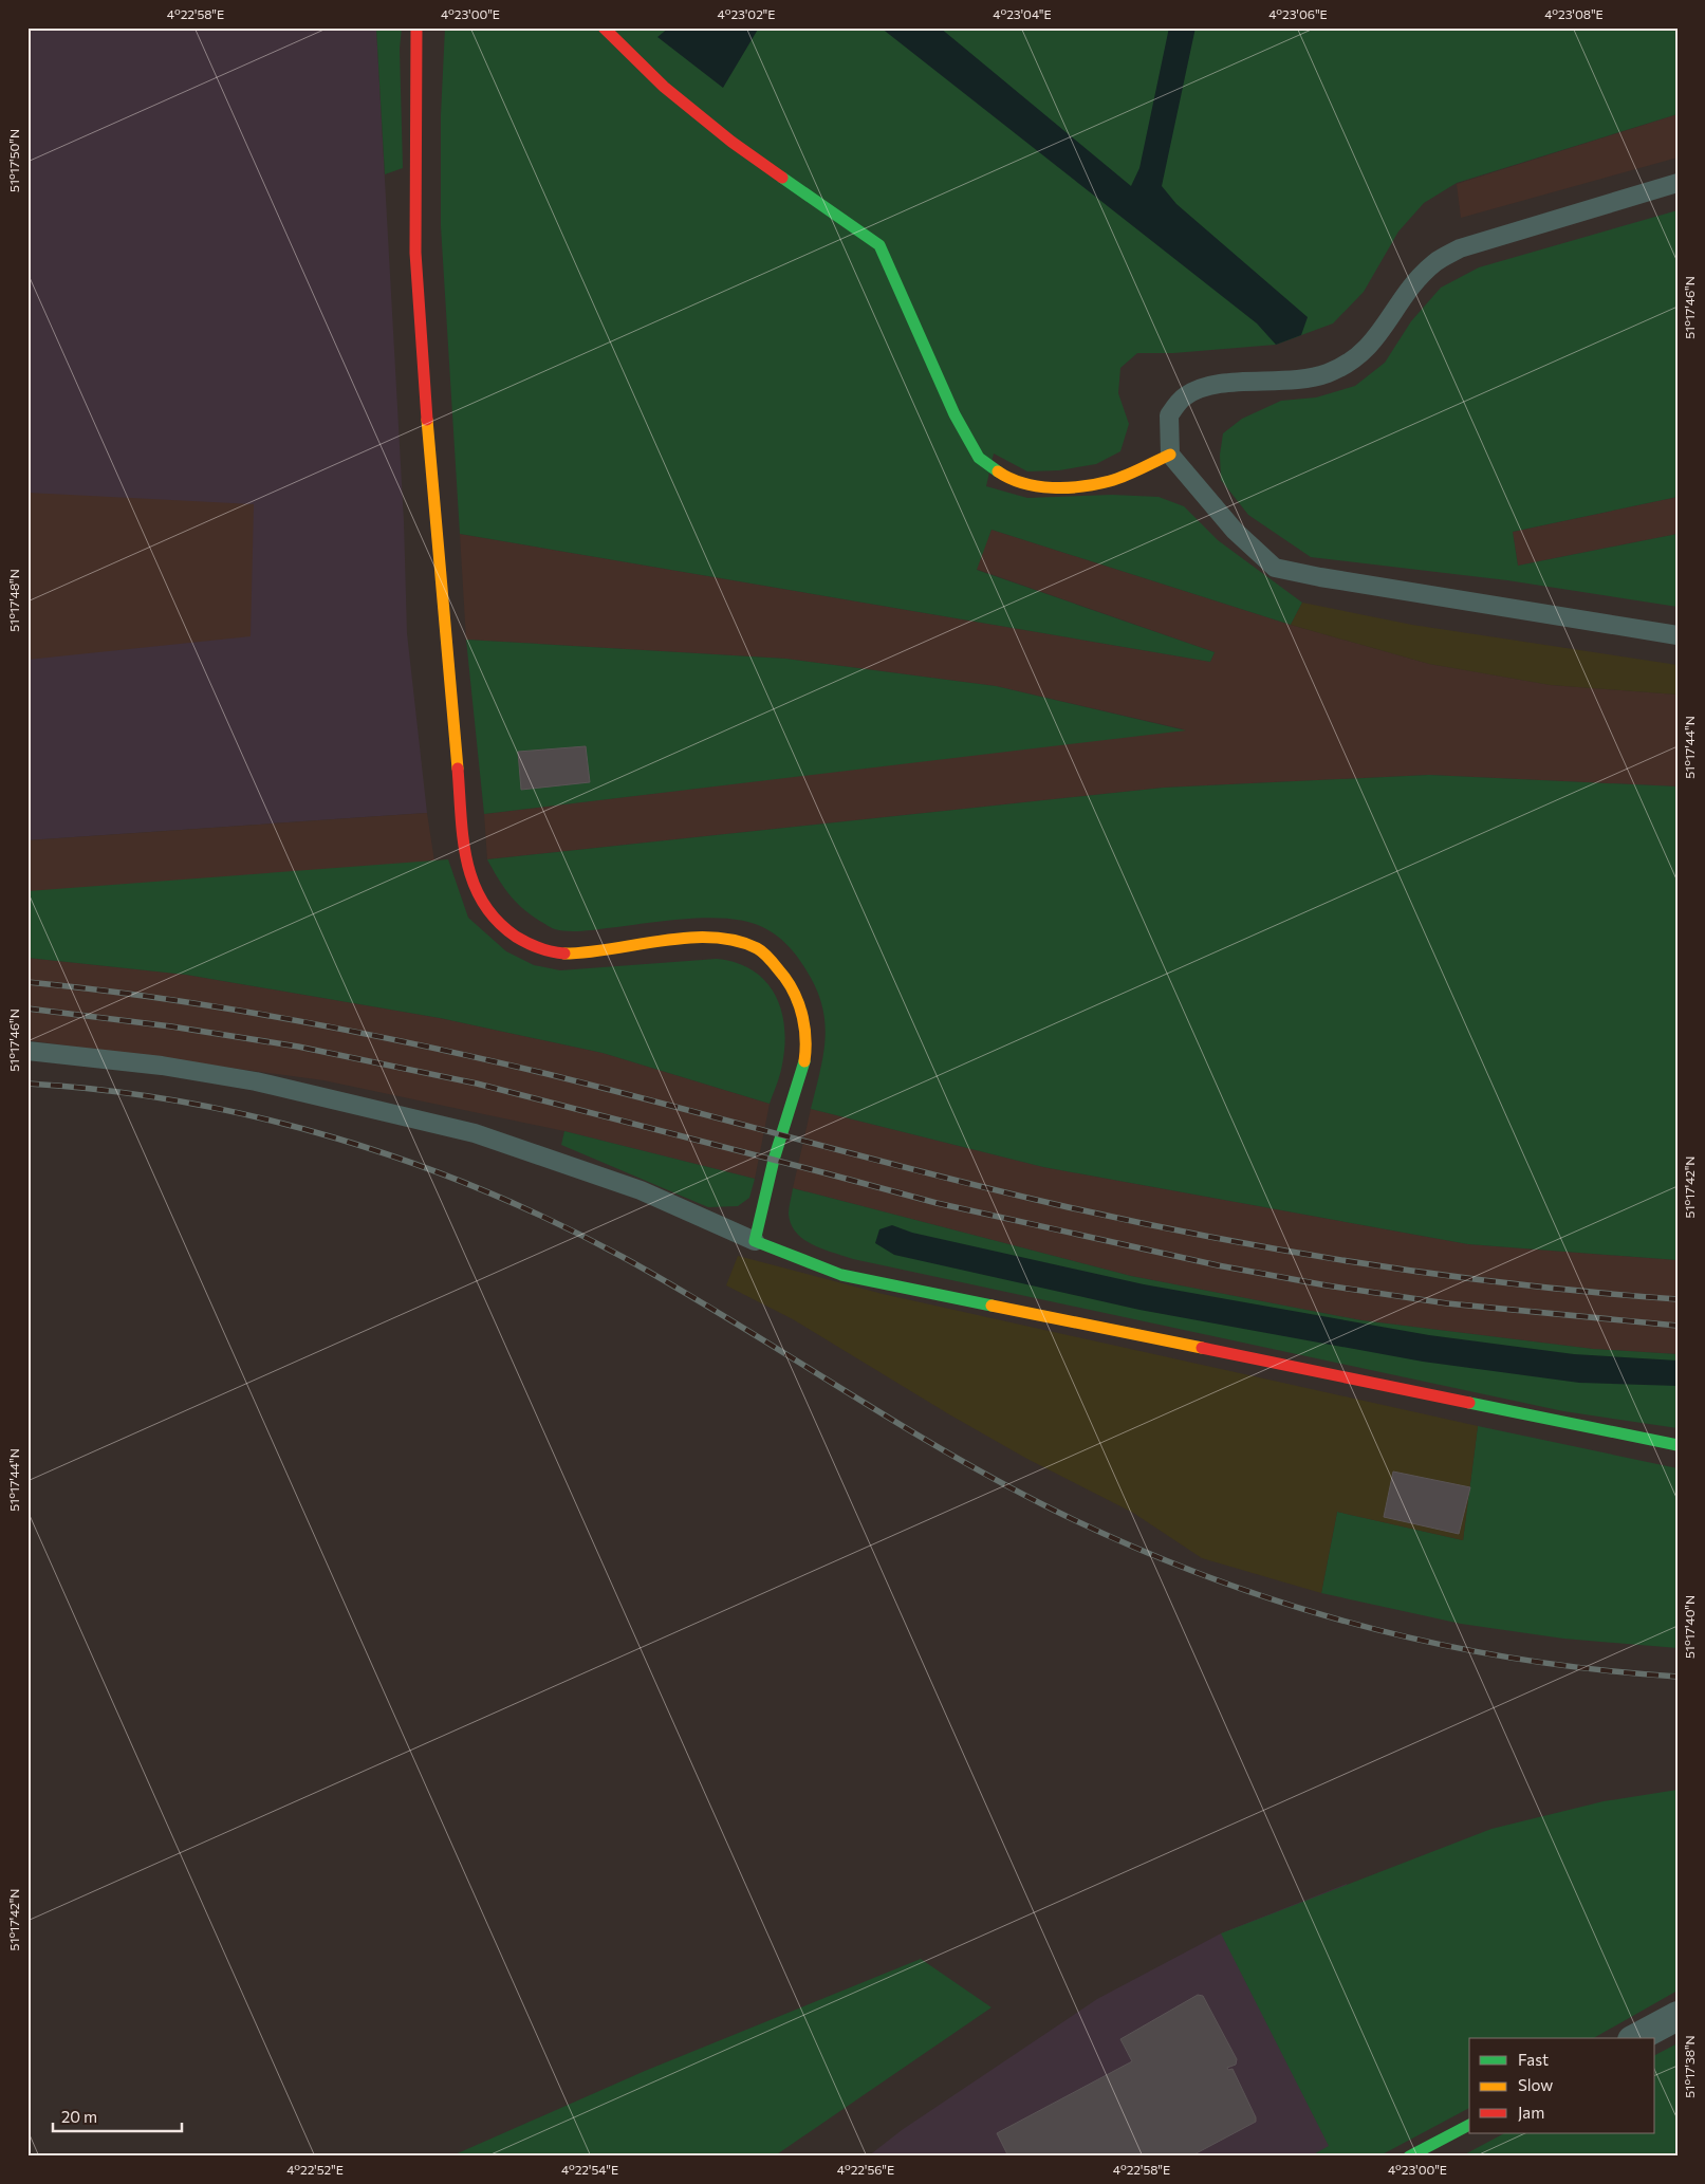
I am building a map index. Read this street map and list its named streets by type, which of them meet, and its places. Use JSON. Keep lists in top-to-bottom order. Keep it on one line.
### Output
{"legend":["Fast","Slow","Jam"],"scale_bar":"20 m","coordinates":["4°22'58\"E","4°23'00\"E","4°23'02\"E","4°23'04\"E","4°23'06\"E","4°23'08\"E","51°17'50\"N","51°17'46\"N","51°17'48\"N","51°17'44\"N","51°17'42\"N","51°17'40\"N","51°17'38\"N","4°22'52\"E","4°22'54\"E","4°22'56\"E"]}
